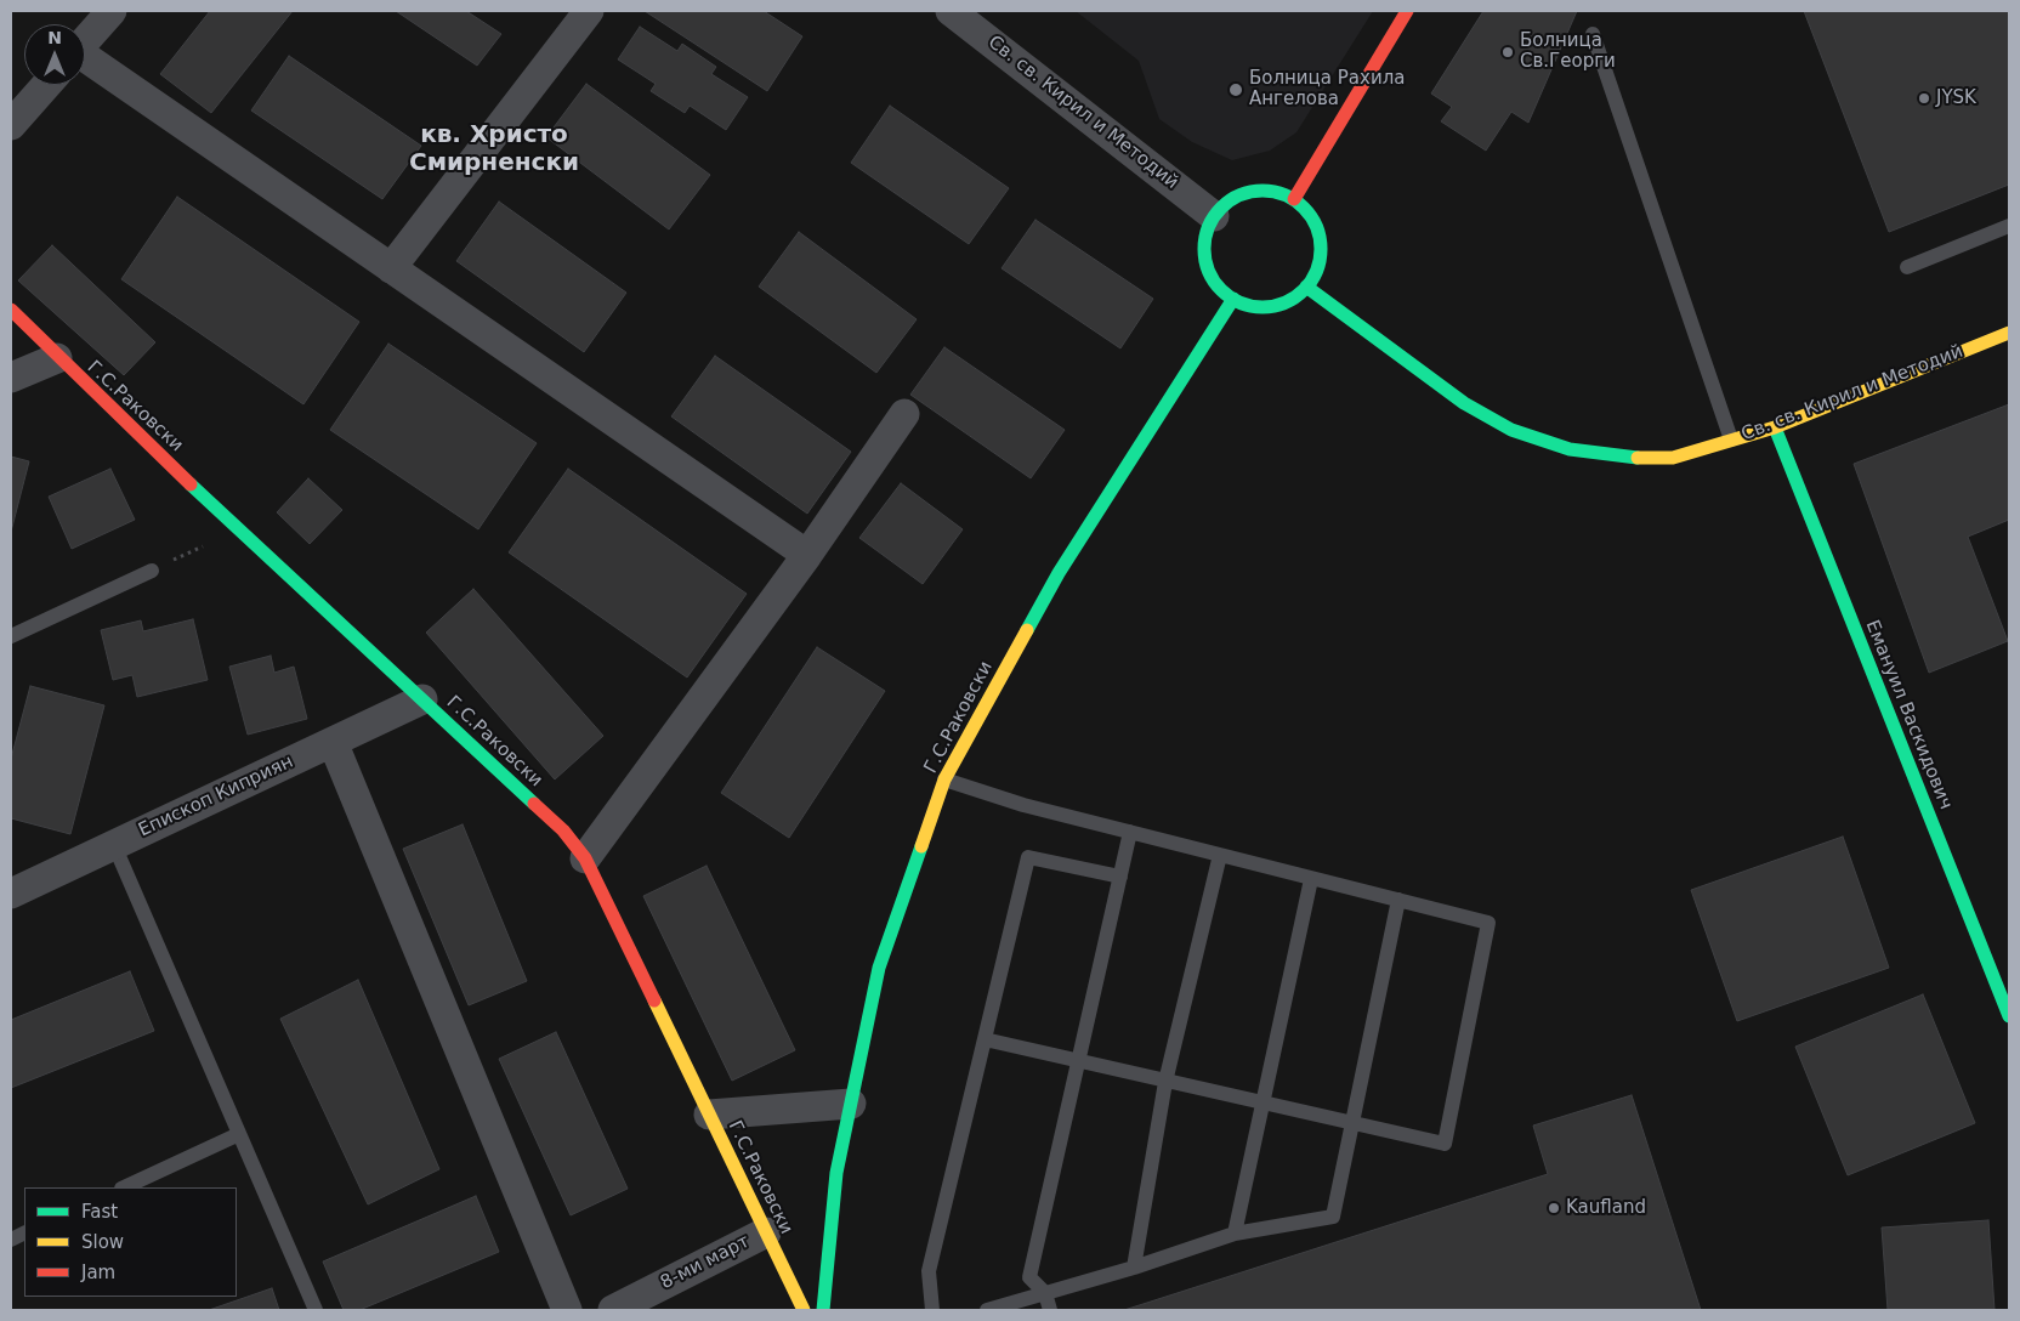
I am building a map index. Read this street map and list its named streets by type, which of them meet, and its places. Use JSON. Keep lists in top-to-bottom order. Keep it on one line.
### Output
{"streets":{"main road":["Св. св. Кирил и Методий","Г.С.Раковски","Емануил Васкидович"],"street":["Епископ Киприян","8-ми март"]},"crossings":[["Св. св. Кирил и Методий","Г.С.Раковски"],["Св. св. Кирил и Методий","Емануил Васкидович"],["Г.С.Раковски","Епископ Киприян"],["Г.С.Раковски","8-ми март"]],"districts":["кв. Христо Смирненски"],"places":["Болница Св.Георги","Болница Рахила Ангелова","JYSK","Kaufland"],"legend":["Fast","Slow","Jam"],"north":"top"}
